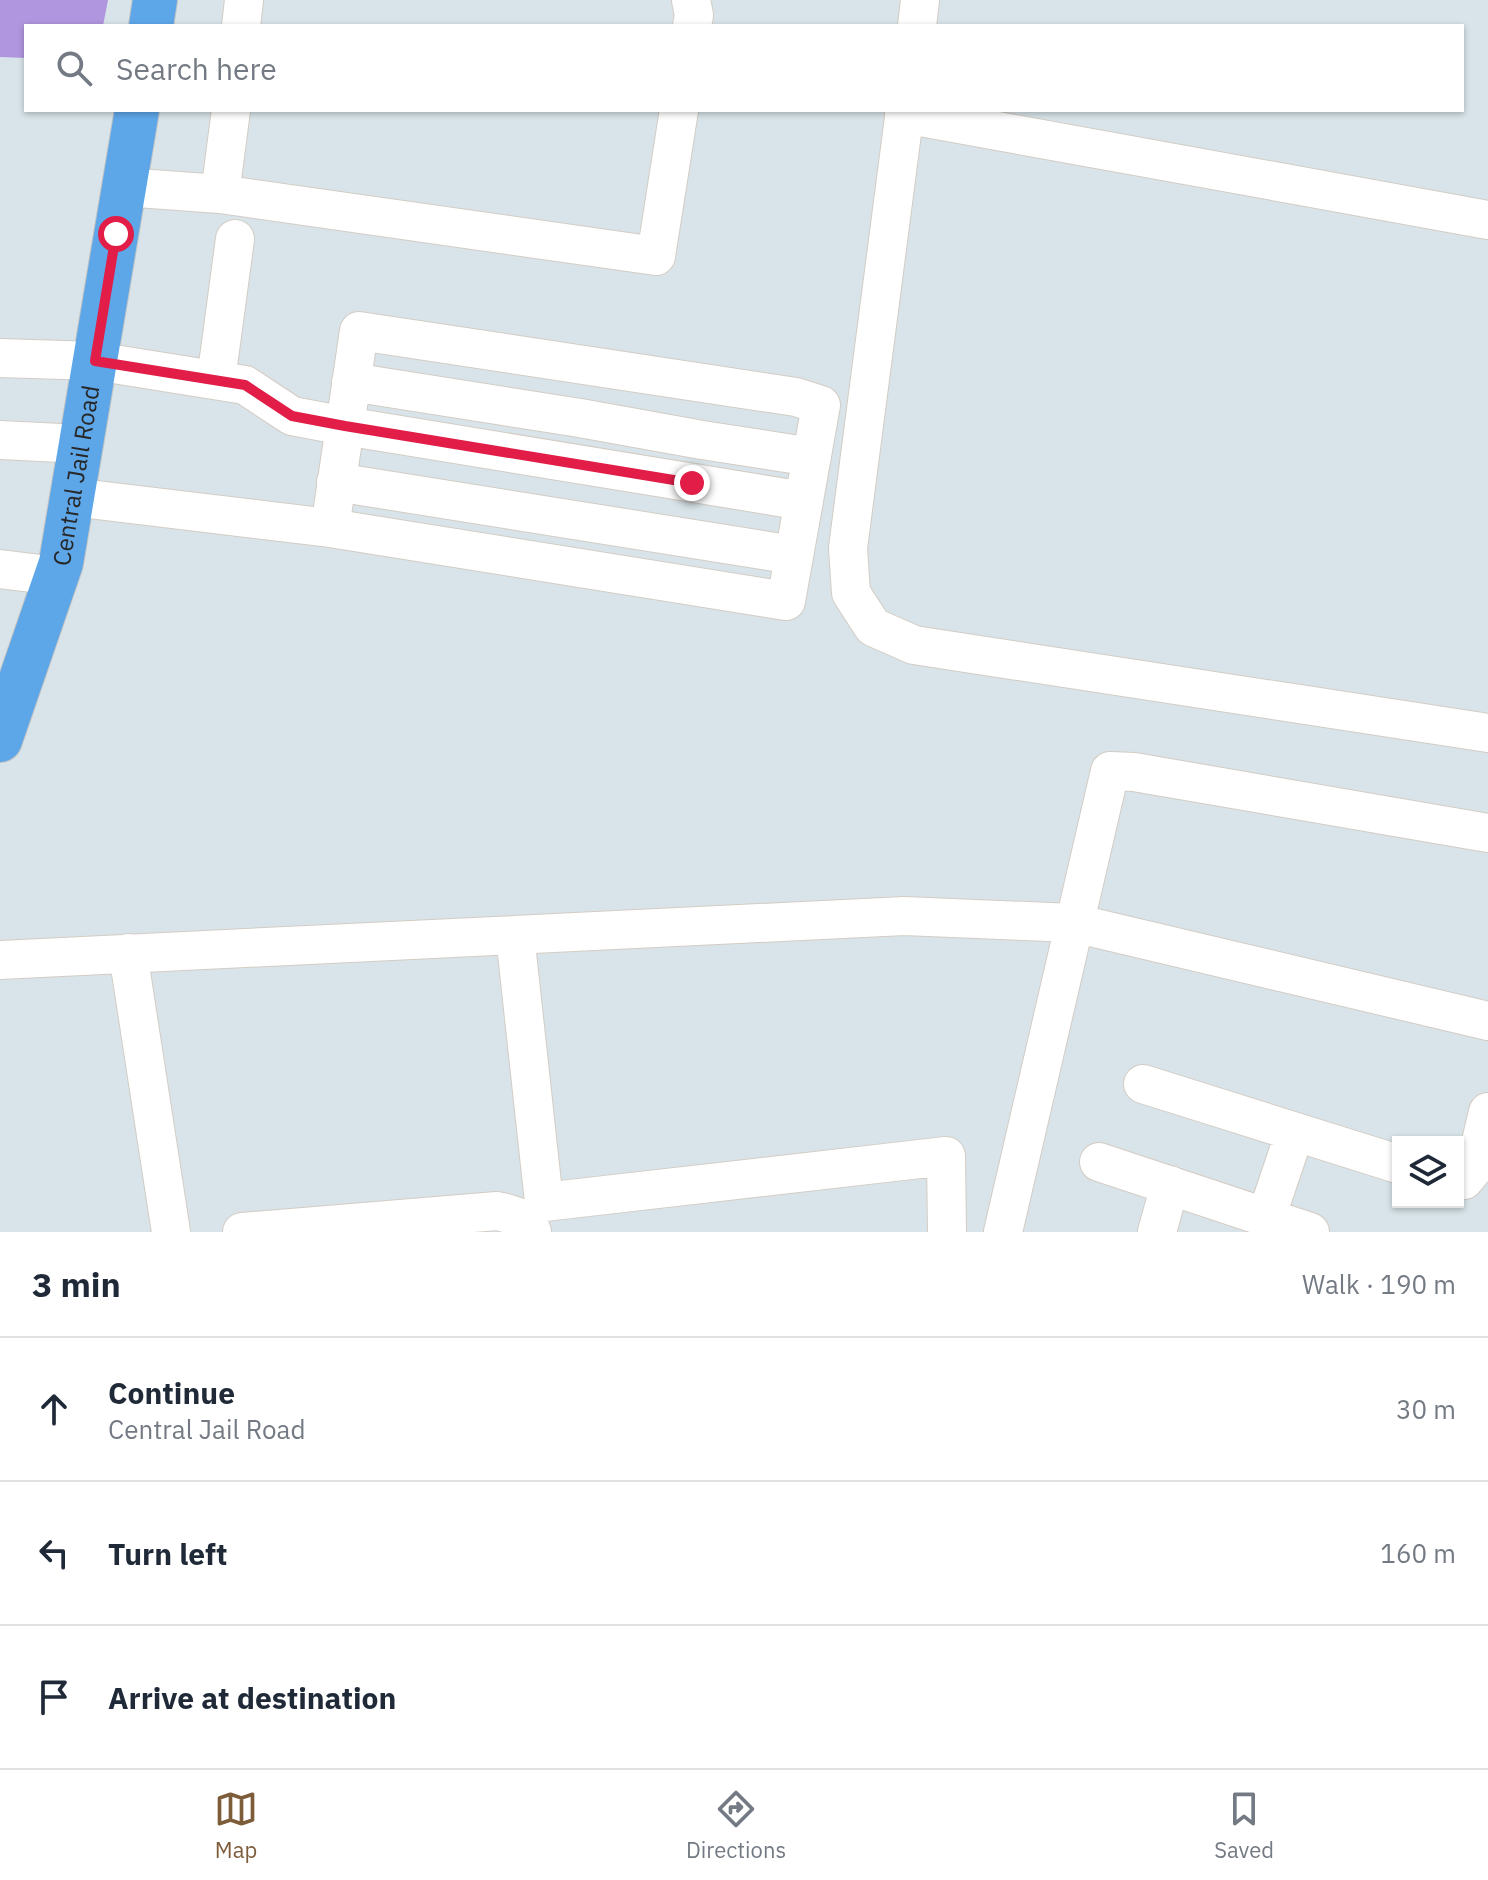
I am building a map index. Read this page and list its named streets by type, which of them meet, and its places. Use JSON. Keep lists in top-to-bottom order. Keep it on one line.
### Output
{"streets":{"main road":["Central Jail Road"]},"page":{"search":"Search here","heading":["3 min","Walk · 190 m"],"list":[["Continue","Central Jail Road","30 m"],["Turn left","160 m"],"Arrive at destination"],"nav":["Map","Directions","Saved"]}}
